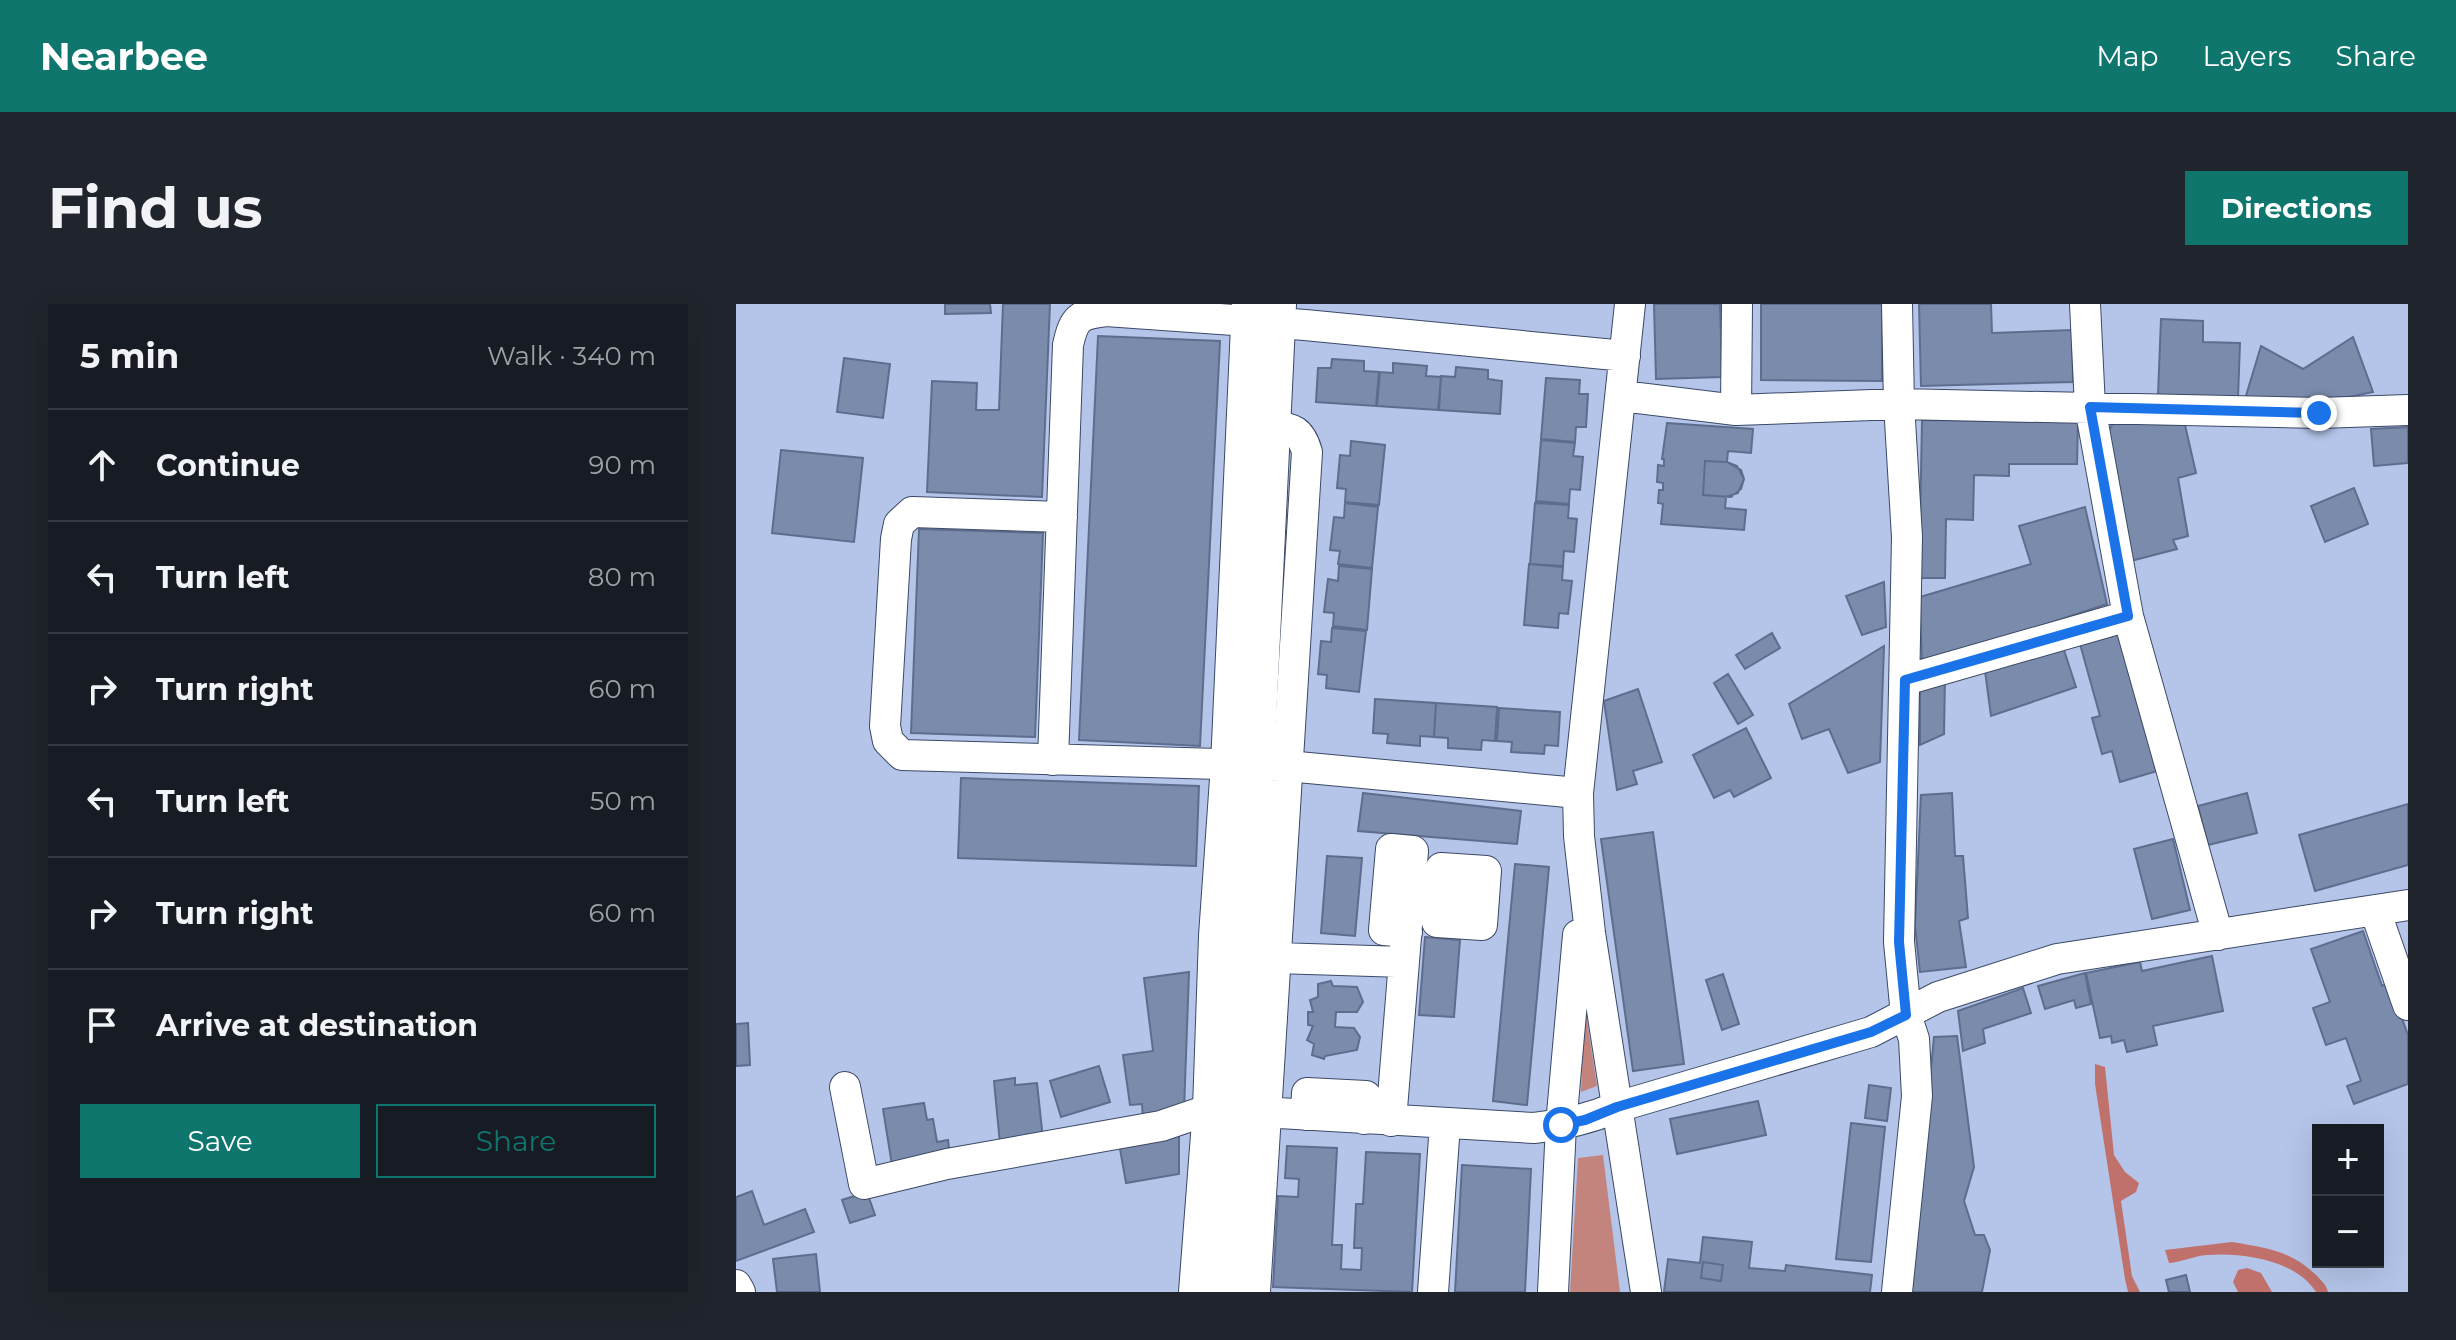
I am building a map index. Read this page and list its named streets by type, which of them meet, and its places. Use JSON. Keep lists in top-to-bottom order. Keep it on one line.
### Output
{"page":{"header":"Nearbee","nav":["Map","Layers","Share"],"buttons":["Directions",["Save","Share"]],"title":"Find us","heading":["5 min","Walk · 340 m"],"list":[["Continue","90 m"],["Turn left","80 m"],["Turn right","60 m"],["Turn left","50 m"],["Turn right","60 m"],"Arrive at destination"],"map_buttons":["+","−"]}}
